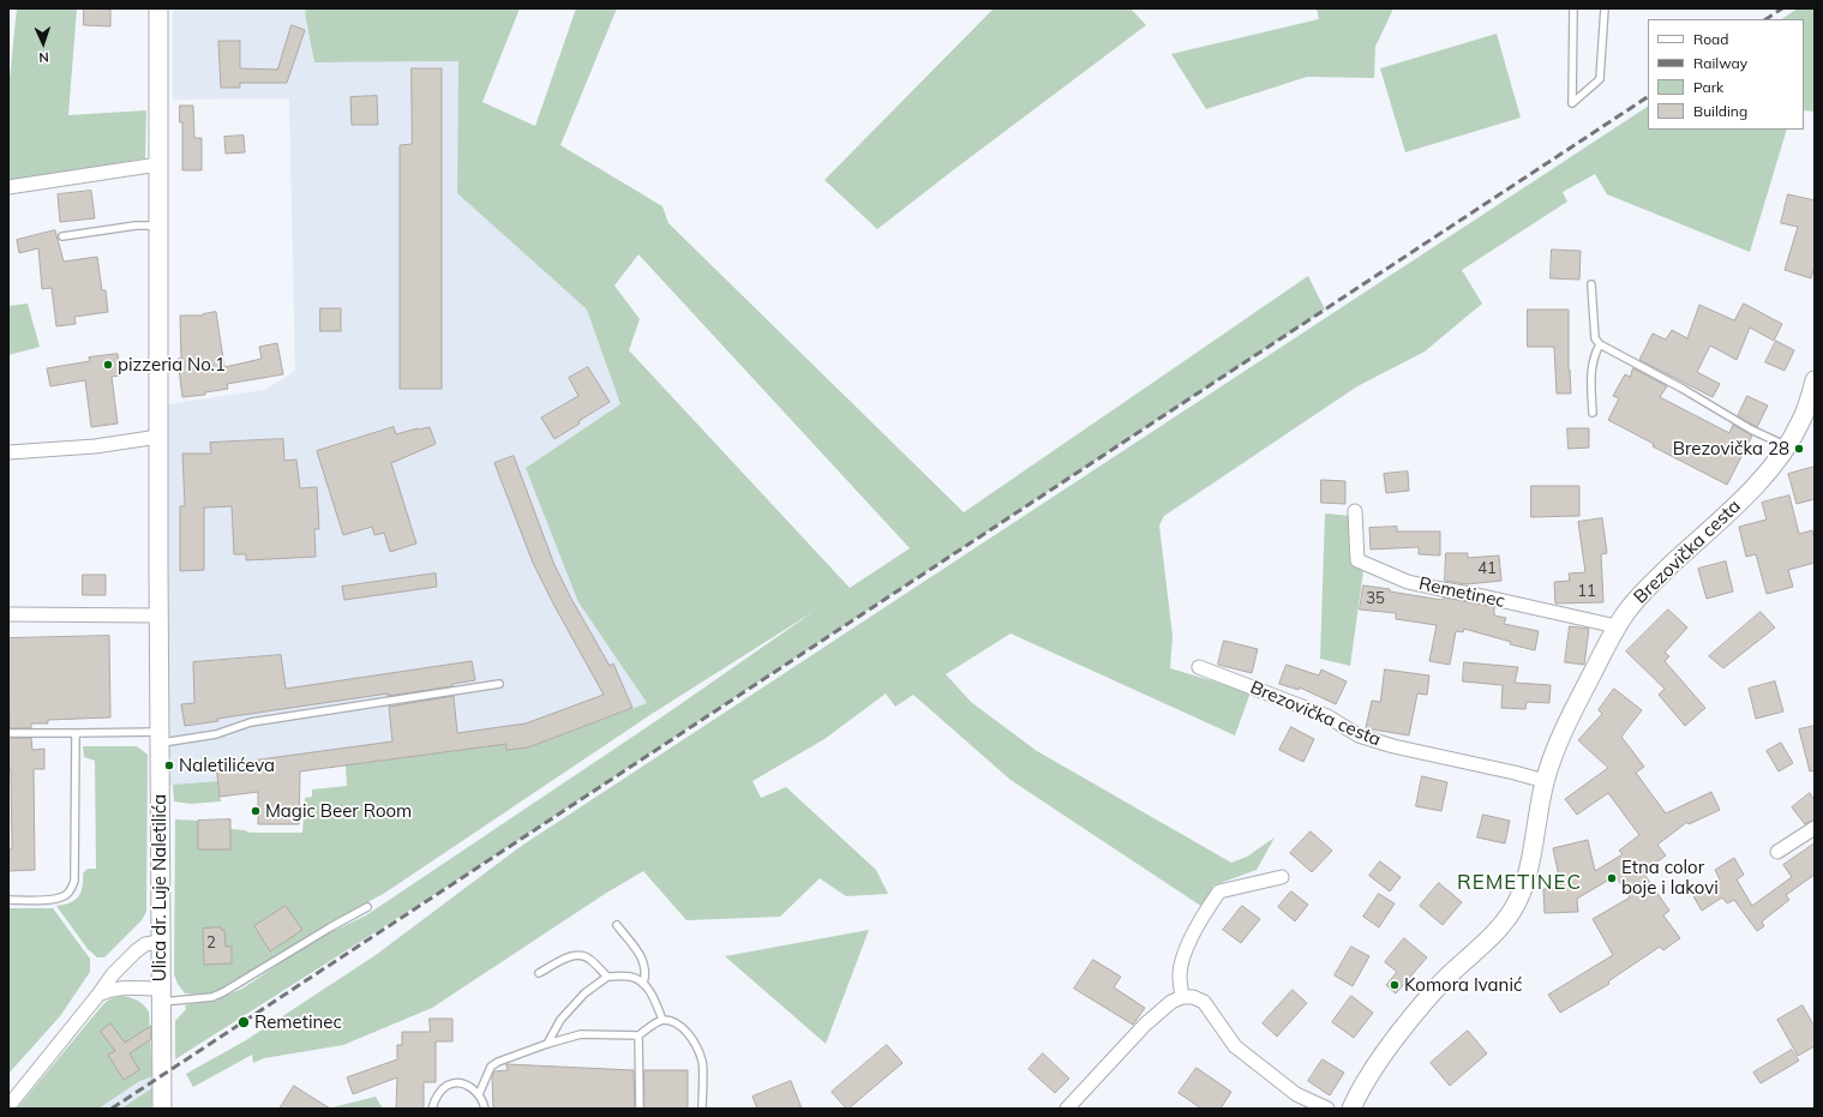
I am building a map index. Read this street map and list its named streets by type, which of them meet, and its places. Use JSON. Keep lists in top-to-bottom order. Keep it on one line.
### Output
{"streets":{"main road":["Brezovička cesta","Ulica dr. Luje Naletilića"],"street":["Remetinec"]},"crossings":[["Brezovička cesta","Remetinec"]],"districts":["REMETINEC"],"places":["pizzeria No.1","Brezovička 28","Naletilićeva","Magic Beer Room","Etna color boje i lakovi","Komora Ivanić","Remetinec"],"house_numbers":["41","11","35","2"],"legend":["Road","Railway","Park","Building"],"north":"bottom"}
